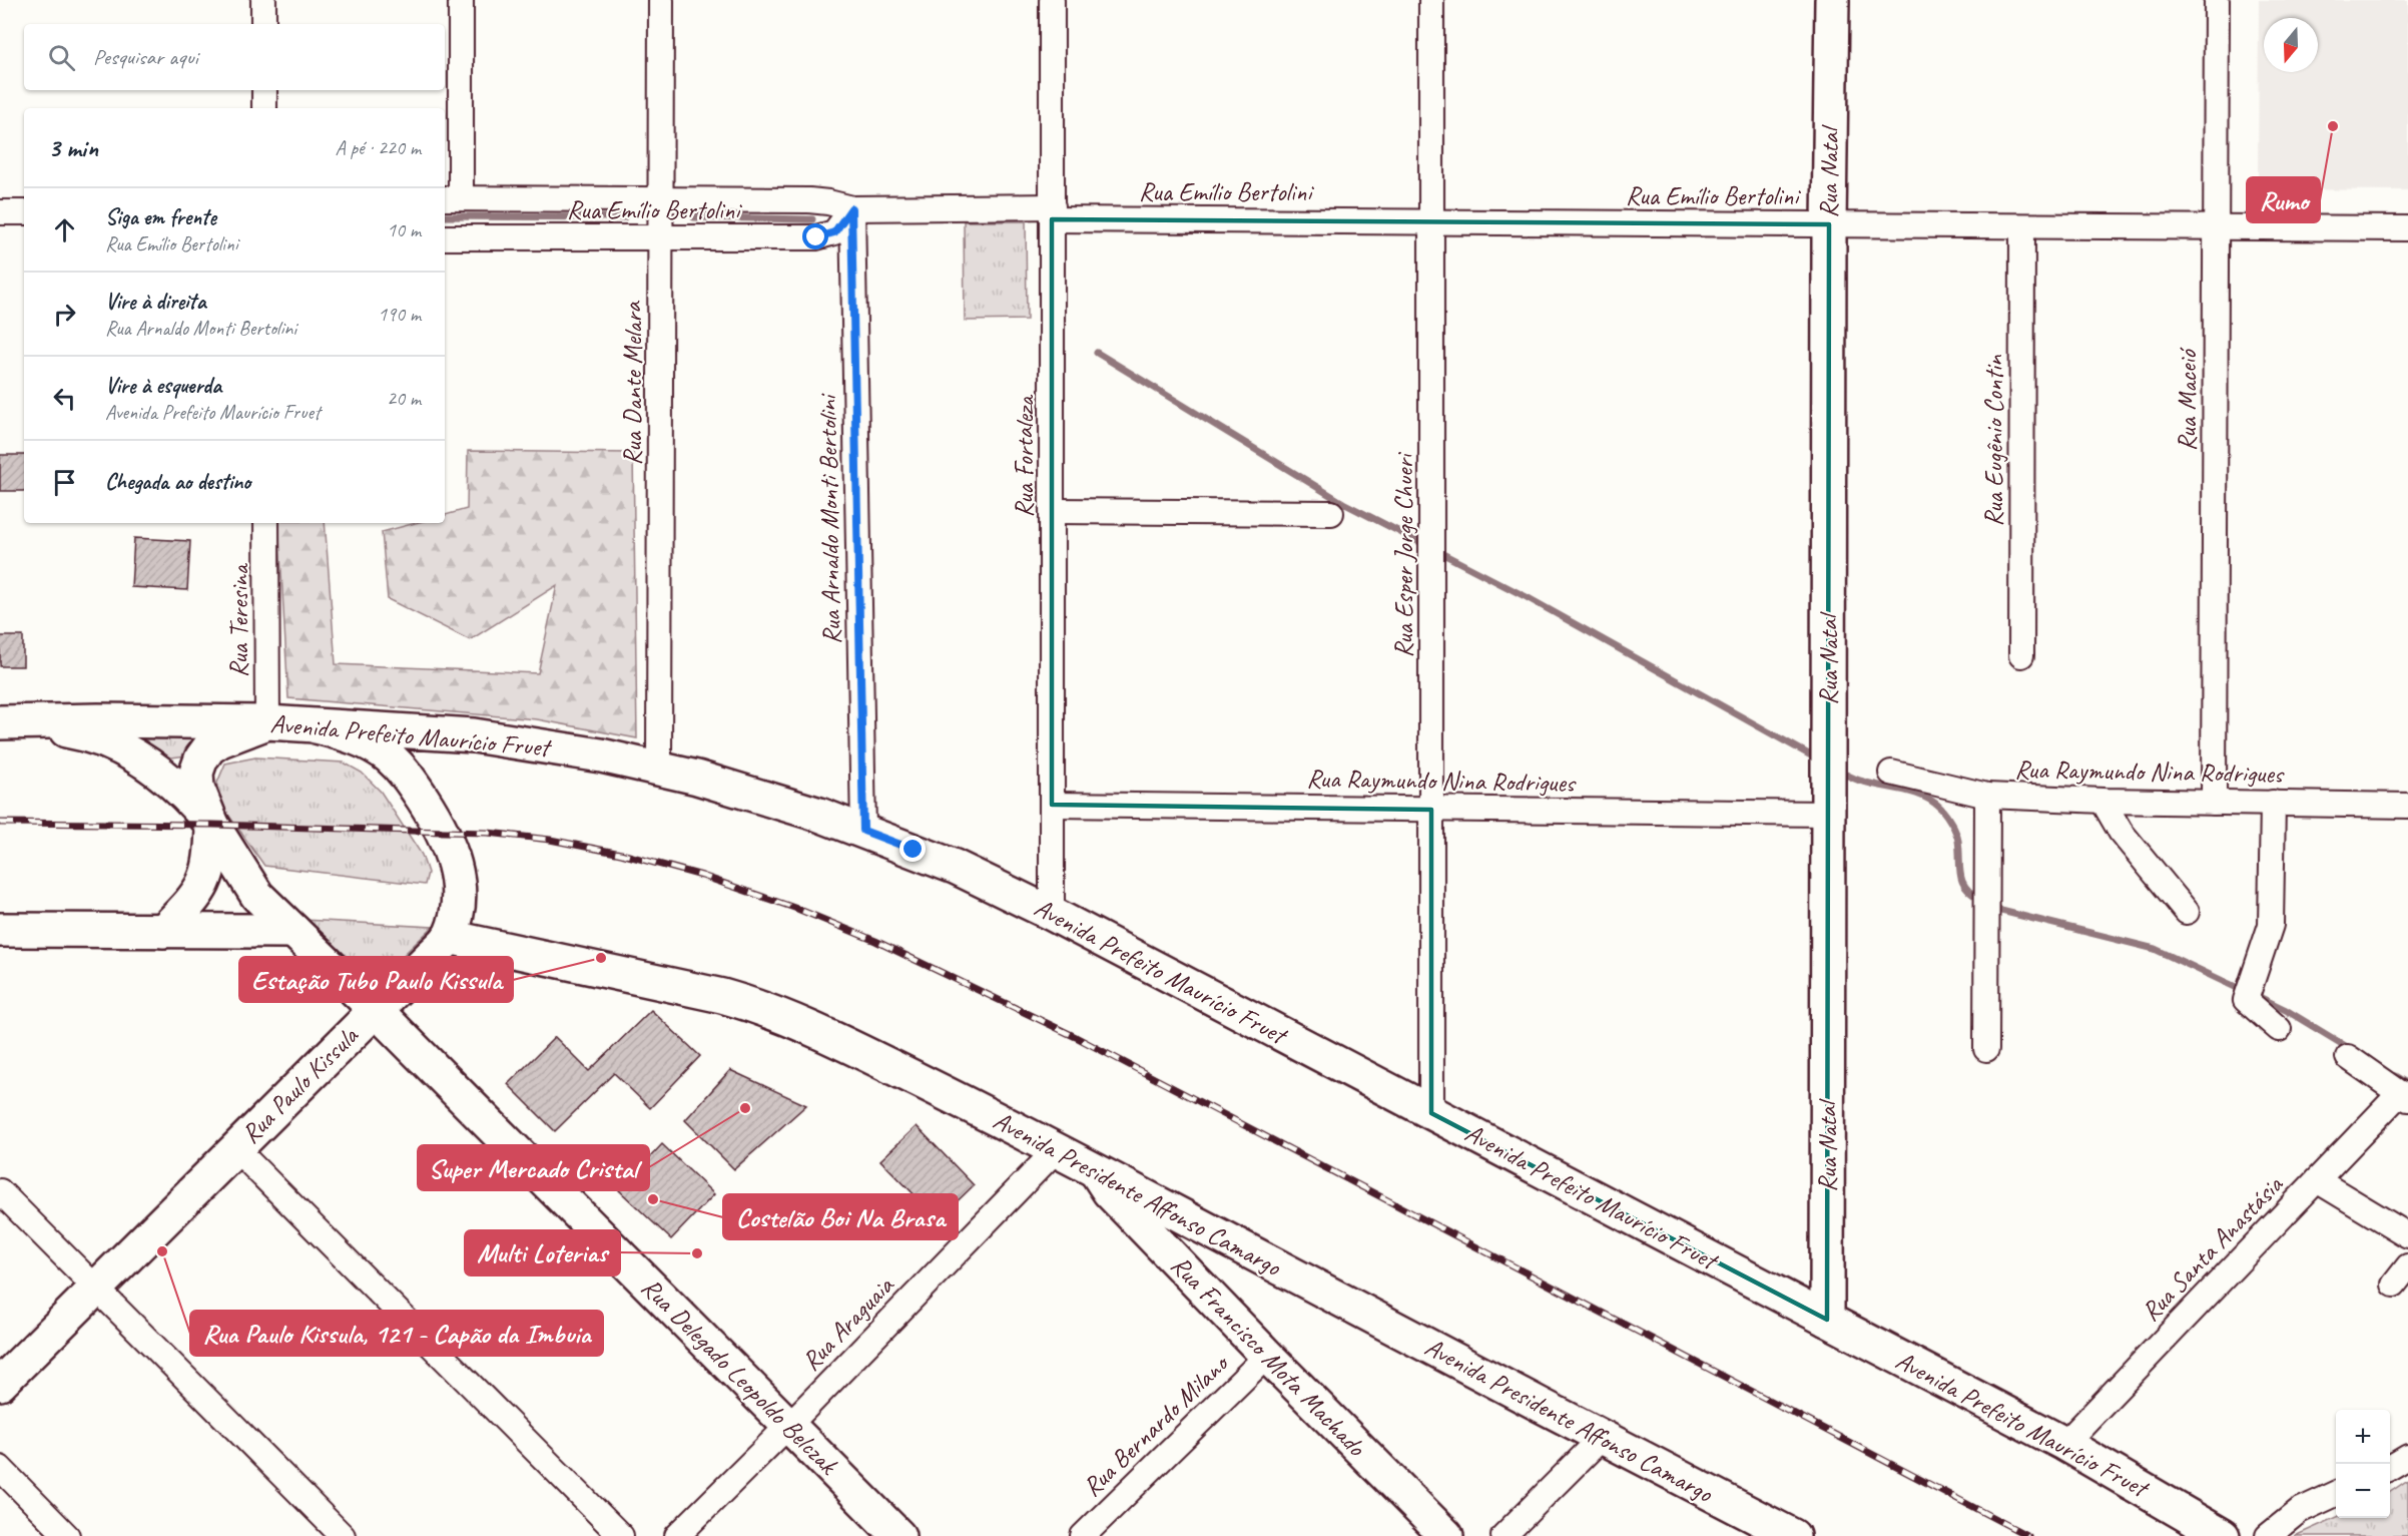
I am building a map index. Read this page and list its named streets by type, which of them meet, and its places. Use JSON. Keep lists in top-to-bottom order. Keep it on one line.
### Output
{"streets":{"main road":["Rua Natal","Avenida Prefeito Maurício Fruet","Rua Paulo Kissula","Avenida Presidente Affonso Camargo","Rua Francisco Mota Machado","Rua Delegado Leopoldo Belczak"],"street":["Rua Emílio Bertolini","Rua Dante Melara","Rua Maceió","Rua Eugênio Contin","Rua Fortaleza","Rua Arnaldo Monti Bertolini","Rua Esper Jorge Chueri","Rua Teresina","Rua Raymundo Nina Rodrigues","Rua Santa Anastásia","Rua Araguaia","Rua Bernardo Milano"]},"crossings":[["Rua Natal","Rua Emílio Bertolini"],["Rua Natal","Avenida Prefeito Maurício Fruet"],["Rua Natal","Rua Raymundo Nina Rodrigues"],["Rua Emílio Bertolini","Rua Dante Melara"],["Rua Emílio Bertolini","Rua Maceió"],["Rua Emílio Bertolini","Rua Eugênio Contin"],["Rua Emílio Bertolini","Rua Fortaleza"],["Rua Emílio Bertolini","Rua Arnaldo Monti Bertolini"],["Rua Emílio Bertolini","Rua Esper Jorge Chueri"],["Rua Dante Melara","Avenida Prefeito Maurício Fruet"],["Rua Maceió","Rua Raymundo Nina Rodrigues"],["Rua Fortaleza","Avenida Prefeito Maurício Fruet"],["Rua Fortaleza","Rua Raymundo Nina Rodrigues"],["Rua Arnaldo Monti Bertolini","Avenida Prefeito Maurício Fruet"],["Rua Esper Jorge Chueri","Avenida Prefeito Maurício Fruet"],["Rua Esper Jorge Chueri","Rua Raymundo Nina Rodrigues"],["Rua Teresina","Avenida Prefeito Maurício Fruet"],["Rua Teresina","Rua Delegado Leopoldo Belczak"],["Avenida Prefeito Maurício Fruet","Rua Paulo Kissula"],["Avenida Prefeito Maurício Fruet","Rua Santa Anastásia"],["Avenida Prefeito Maurício Fruet","Rua Delegado Leopoldo Belczak"],["Rua Paulo Kissula","Avenida Presidente Affonso Camargo"],["Rua Paulo Kissula","Rua Delegado Leopoldo Belczak"],["Avenida Presidente Affonso Camargo","Rua Araguaia"],["Avenida Presidente Affonso Camargo","Rua Francisco Mota Machado"],["Rua Araguaia","Rua Delegado Leopoldo Belczak"],["Rua Francisco Mota Machado","Rua Bernardo Milano"]],"places":["Rumo","Estação Tubo Paulo Kissula","Super Mercado Cristal","Costelão Boi Na Brasa","Rua Paulo Kissula, 121 - Capão da Imbuia","Multi Loterias"],"north":"bottom","page":{"search":"Pesquisar aqui","heading":["3 min","A pé · 220 m"],"list":[["Siga em frente","Rua Emílio Bertolini","10 m"],["Vire à direita","Rua Arnaldo Monti Bertolini","190 m"],["Vire à esquerda","Avenida Prefeito Maurício Fruet","20 m"],"Chegada ao destino"],"map_buttons":["+","−"]}}
